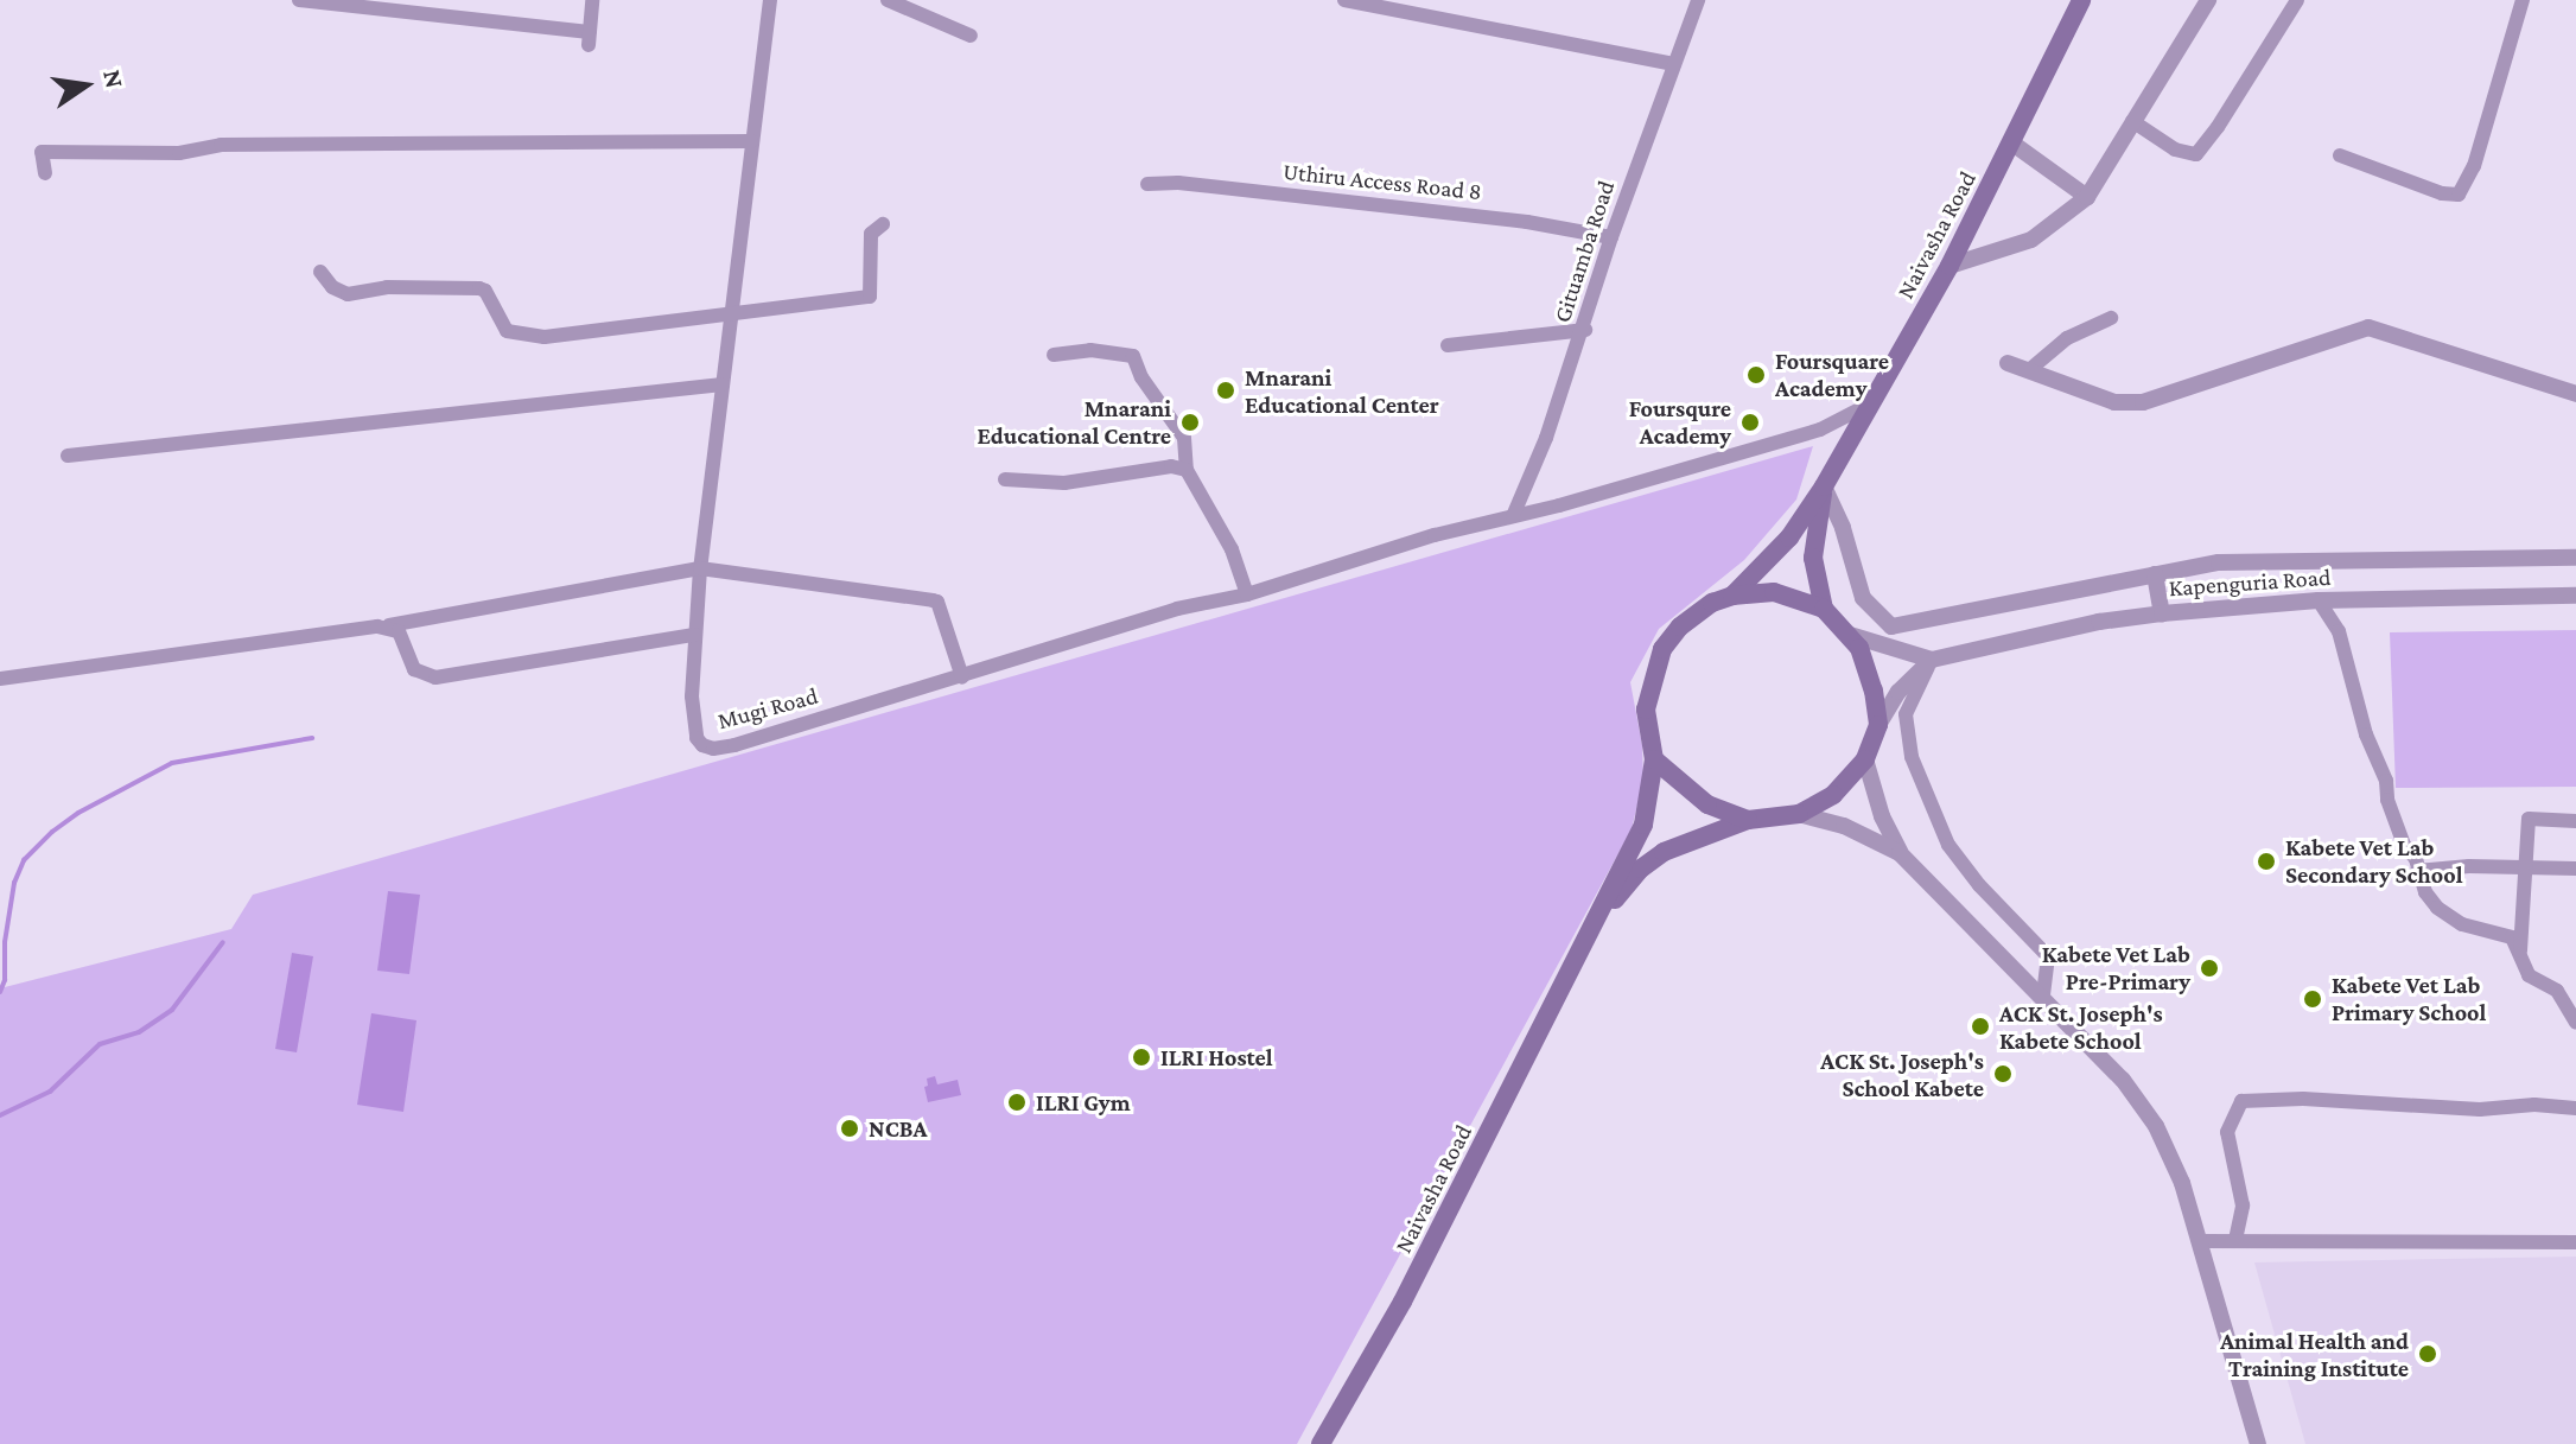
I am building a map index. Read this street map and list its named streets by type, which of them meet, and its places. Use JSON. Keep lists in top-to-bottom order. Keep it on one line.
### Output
{"streets":{"main road":["Naivasha Road"],"street":["Uthiru Access Road 8","Gituamba Road","Kapenguria Road","Mugi Road"]},"crossings":[["Uthiru Access Road 8","Gituamba Road"],["Naivasha Road","Kapenguria Road"],["Naivasha Road","Mugi Road"],["Gituamba Road","Mugi Road"]],"places":["Foursquare Academy","Mnarani Educational Center","Mnarani Educational Centre","Foursqure Academy","Kabete Vet Lab Secondary School","Kabete Vet Lab Pre-Primary","Kabete Vet Lab Primary School","ACK St. Joseph's Kabete School","ILRI Hostel","ACK St. Joseph's School Kabete","ILRI Gym","NCBA","Animal Health and Training Institute"],"north":"right"}
